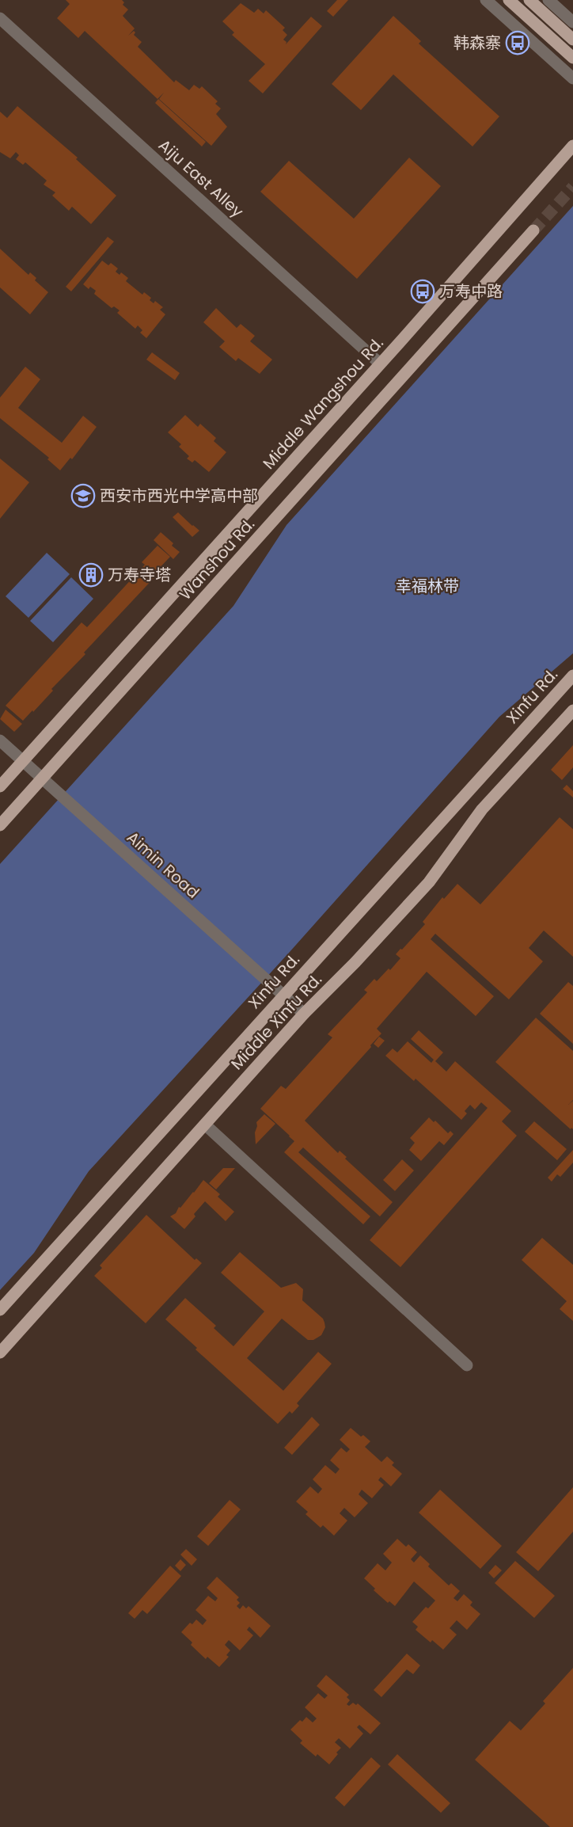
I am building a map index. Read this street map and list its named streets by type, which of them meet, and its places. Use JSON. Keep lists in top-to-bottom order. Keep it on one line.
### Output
{"streets":{"main road":["Middle Wangshou Rd.","Wanshou Rd.","Xinfu Rd.","Middle Xinfu Rd."],"street":["Aiju East Alley","Aimin Road"]},"crossings":[["Aiju East Alley","Middle Wangshou Rd."],["Middle Wangshou Rd.","Aimin Road"],["Wanshou Rd.","Aimin Road"],["Xinfu Rd.","Aimin Road"],["Aimin Road","Middle Xinfu Rd."]],"parks":["幸福林带"],"places":{"bus stop":["韩森寨","万寿中路"],"school or university":["西安市西光中学高中部"],"building":["万寿寺塔"]}}
